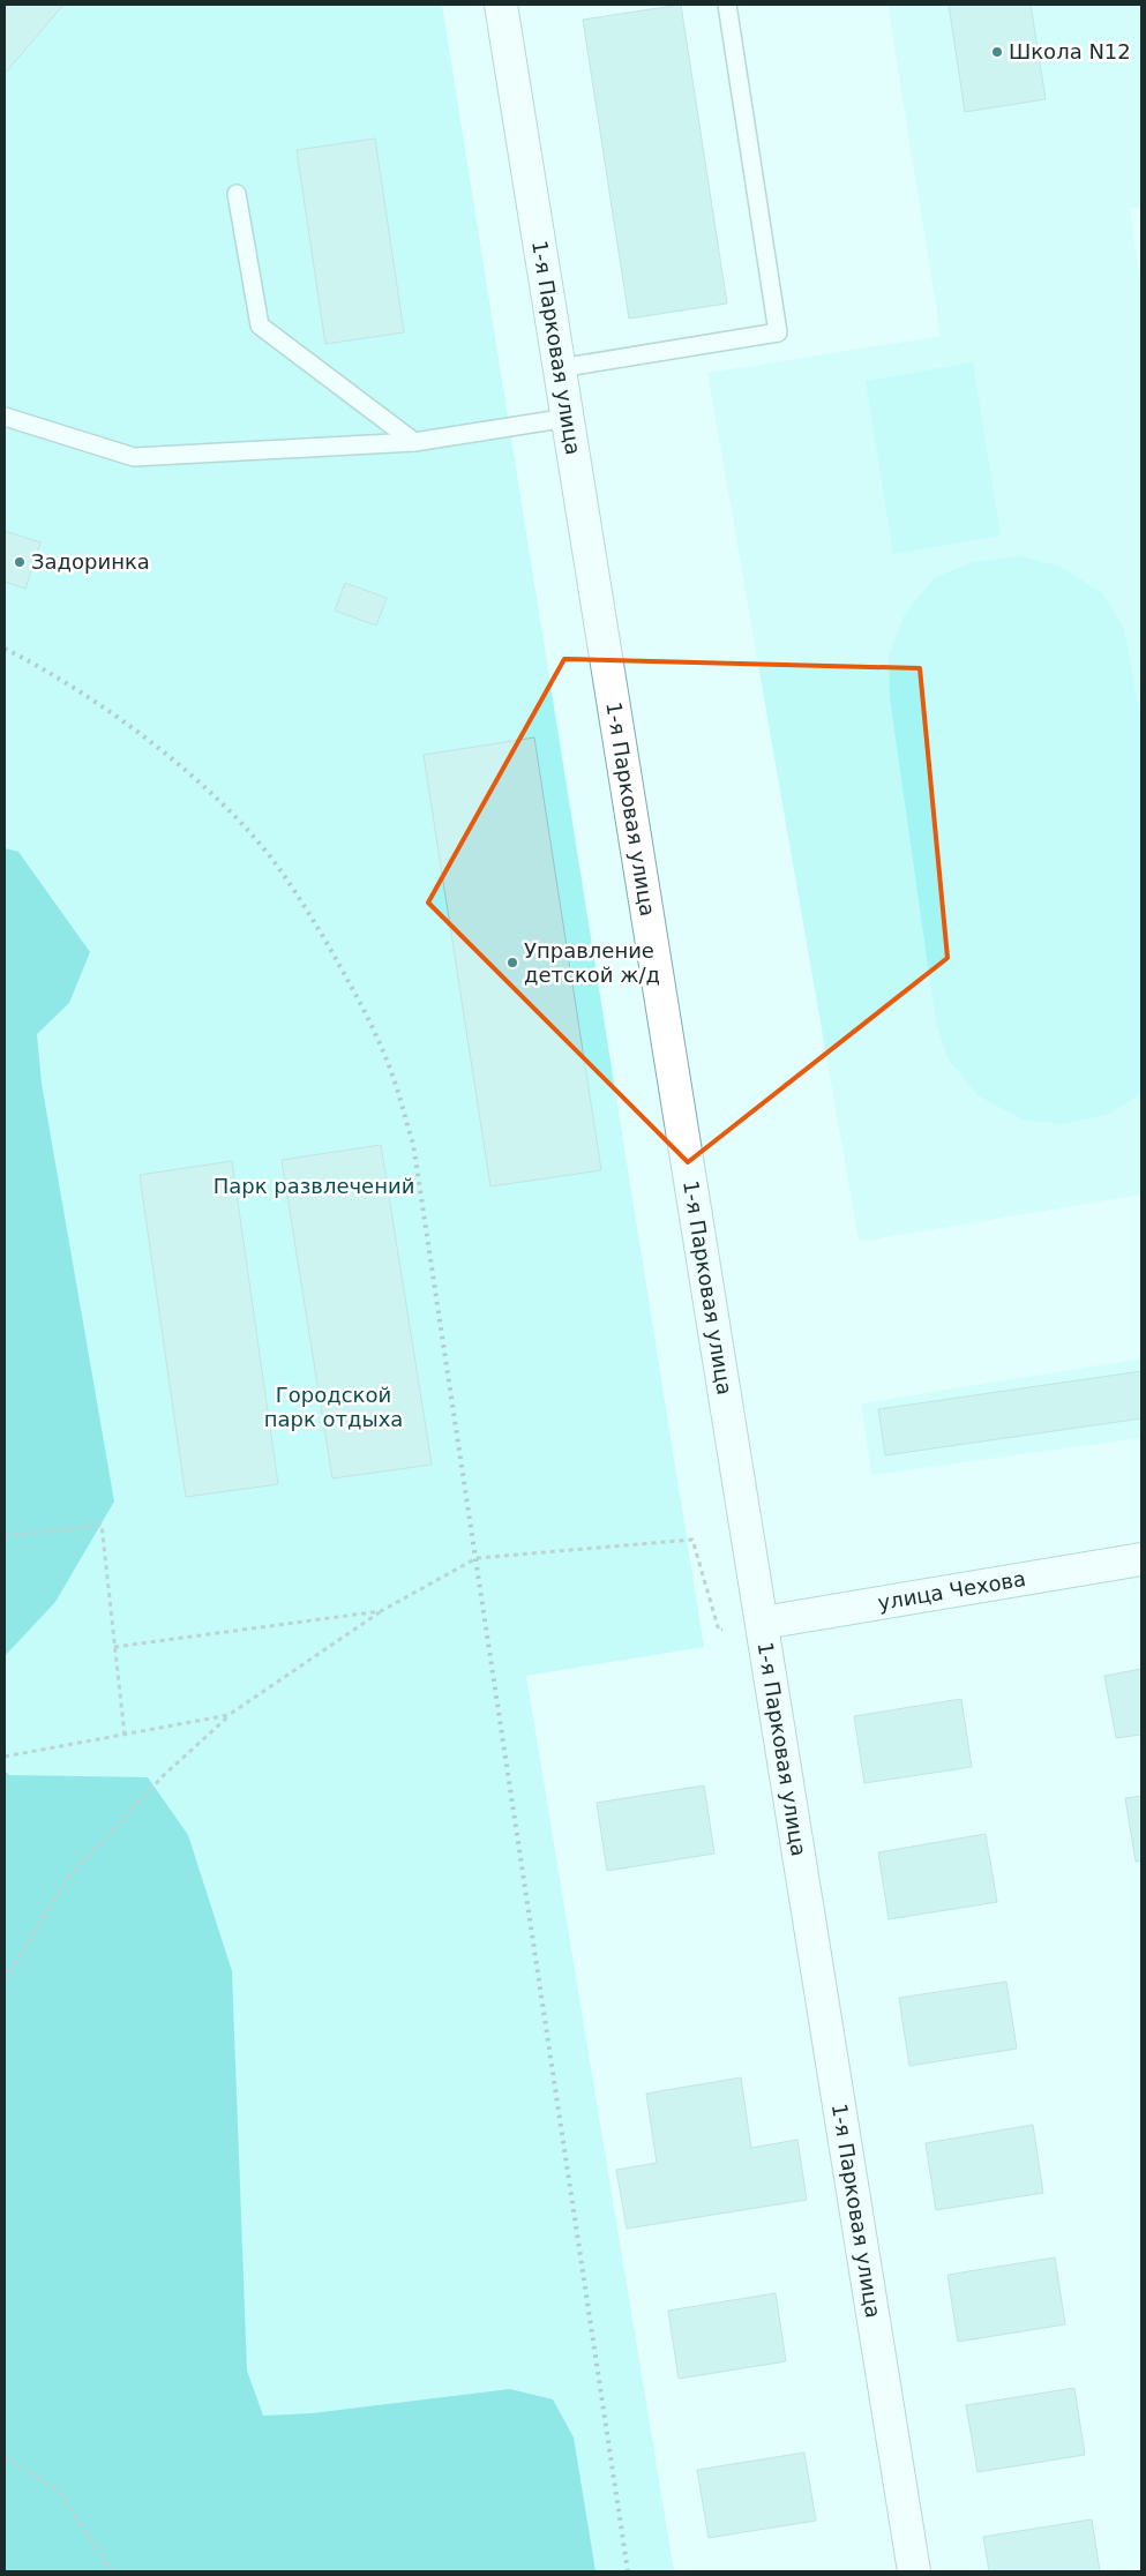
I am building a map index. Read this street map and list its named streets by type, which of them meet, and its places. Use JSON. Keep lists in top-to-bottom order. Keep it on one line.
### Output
{"streets":{"street":["1-я Парковая улица","улица Чехова"]},"crossings":[["1-я Парковая улица","улица Чехова"]],"parks":["Парк развлечений","Городской парк отдыха"],"places":["Школа N12","Задоринка","Управление детской ж/д"]}
